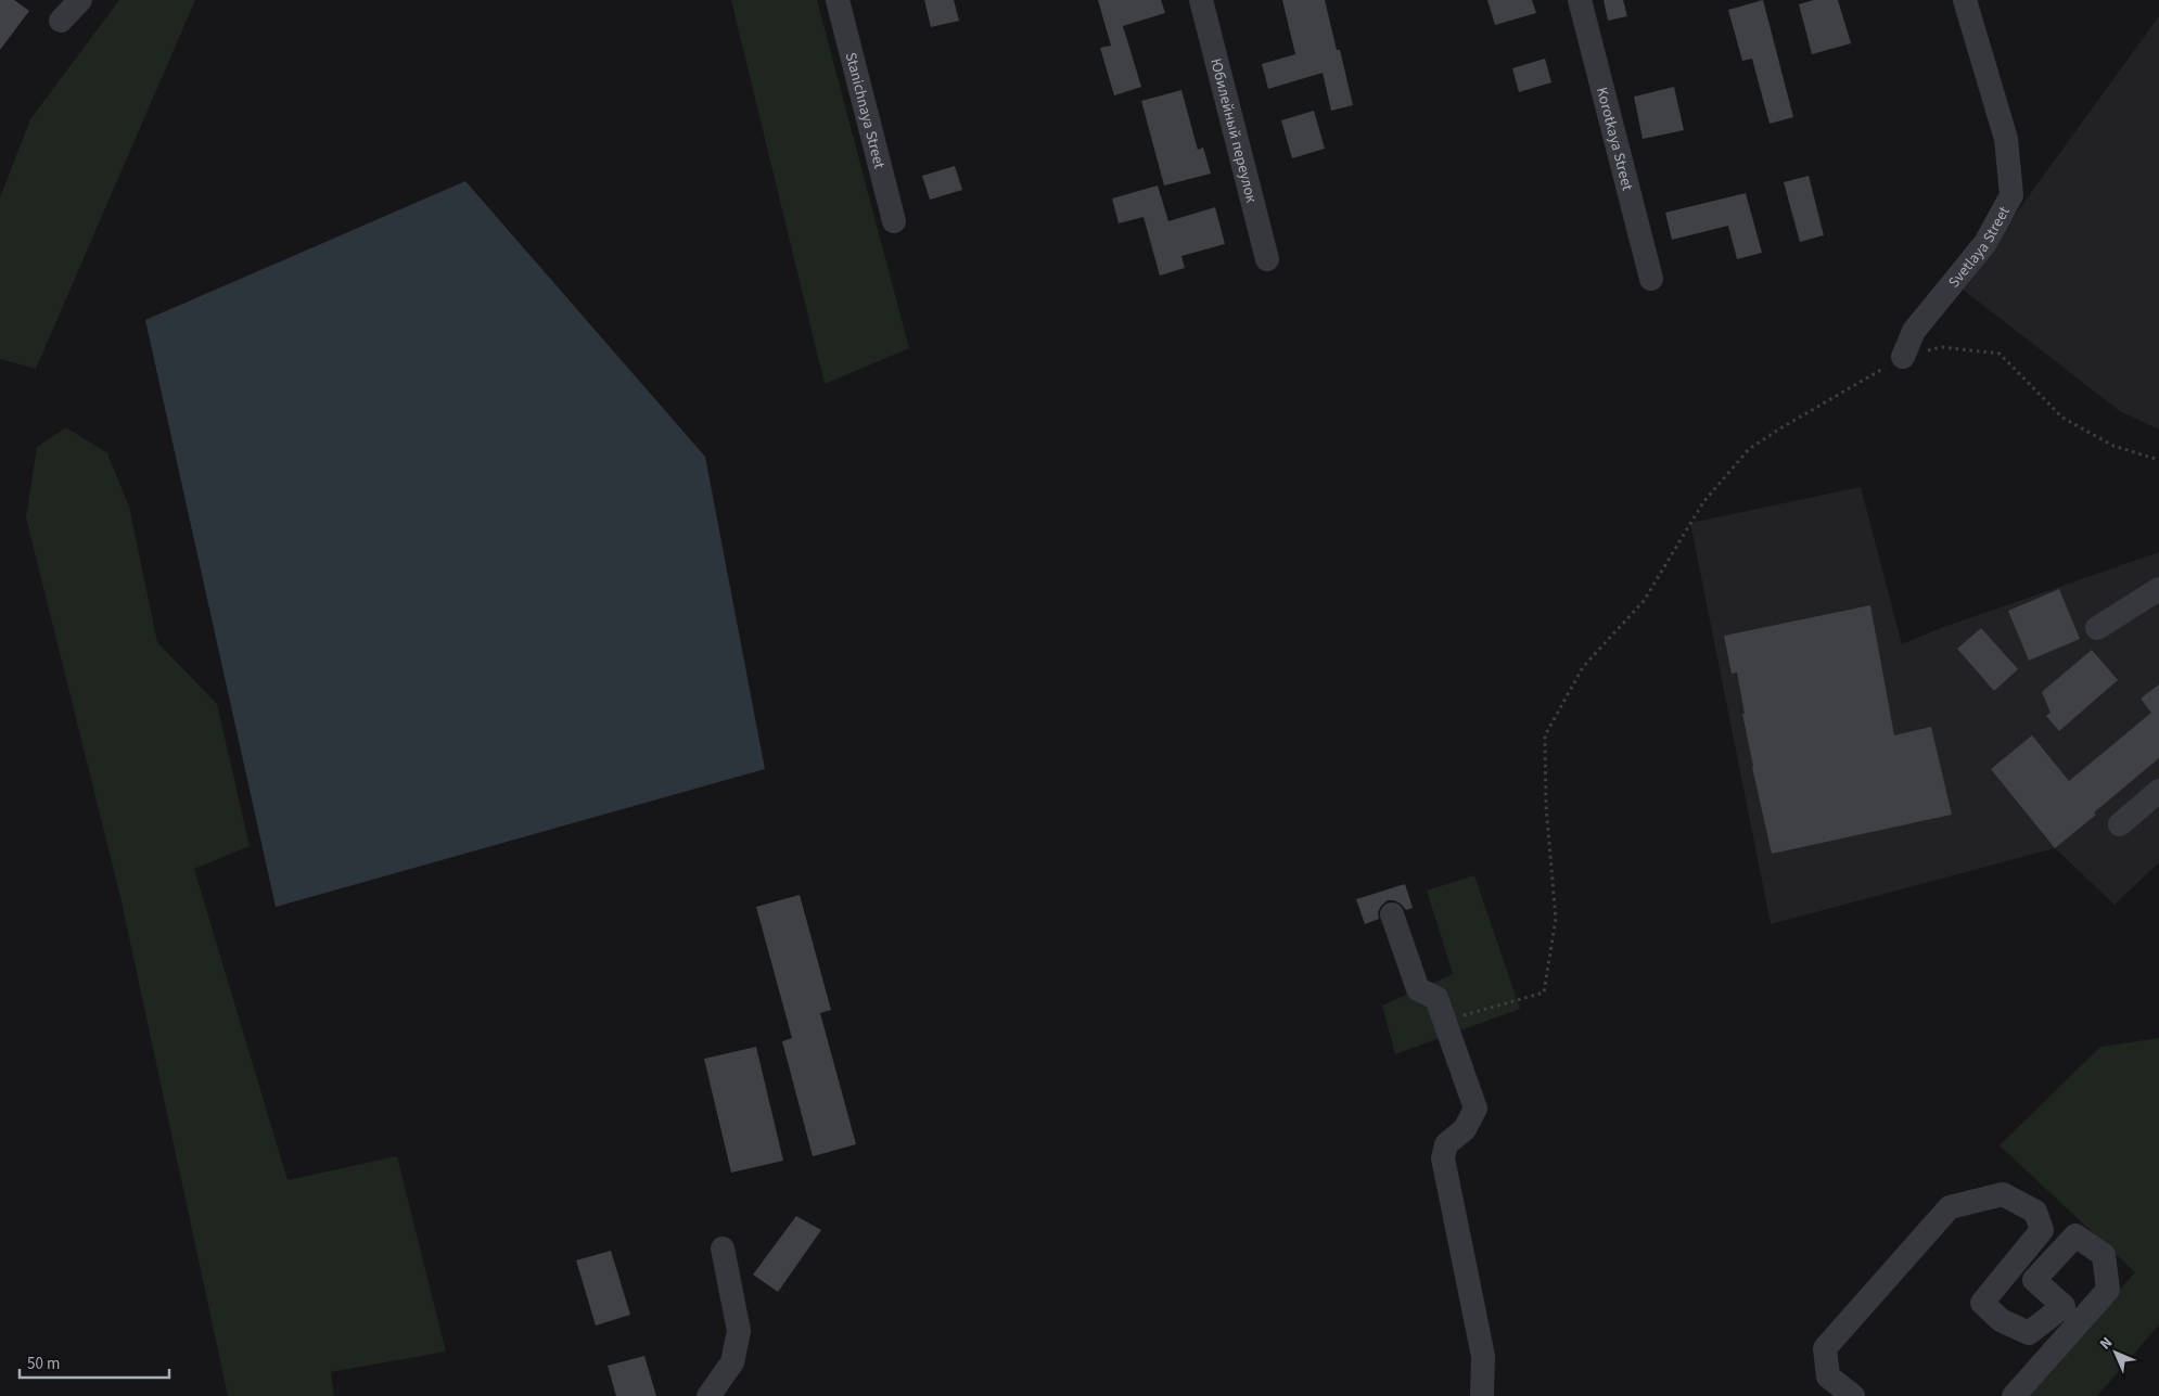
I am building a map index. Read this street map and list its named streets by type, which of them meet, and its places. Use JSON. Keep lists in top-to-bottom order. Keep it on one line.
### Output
{"streets":{"street":["Stanichnaya Street","Юбилейный переулок","Korotkaya Street","Svetlaya Street"]},"scale_bar":"50 m","north":"top left"}
